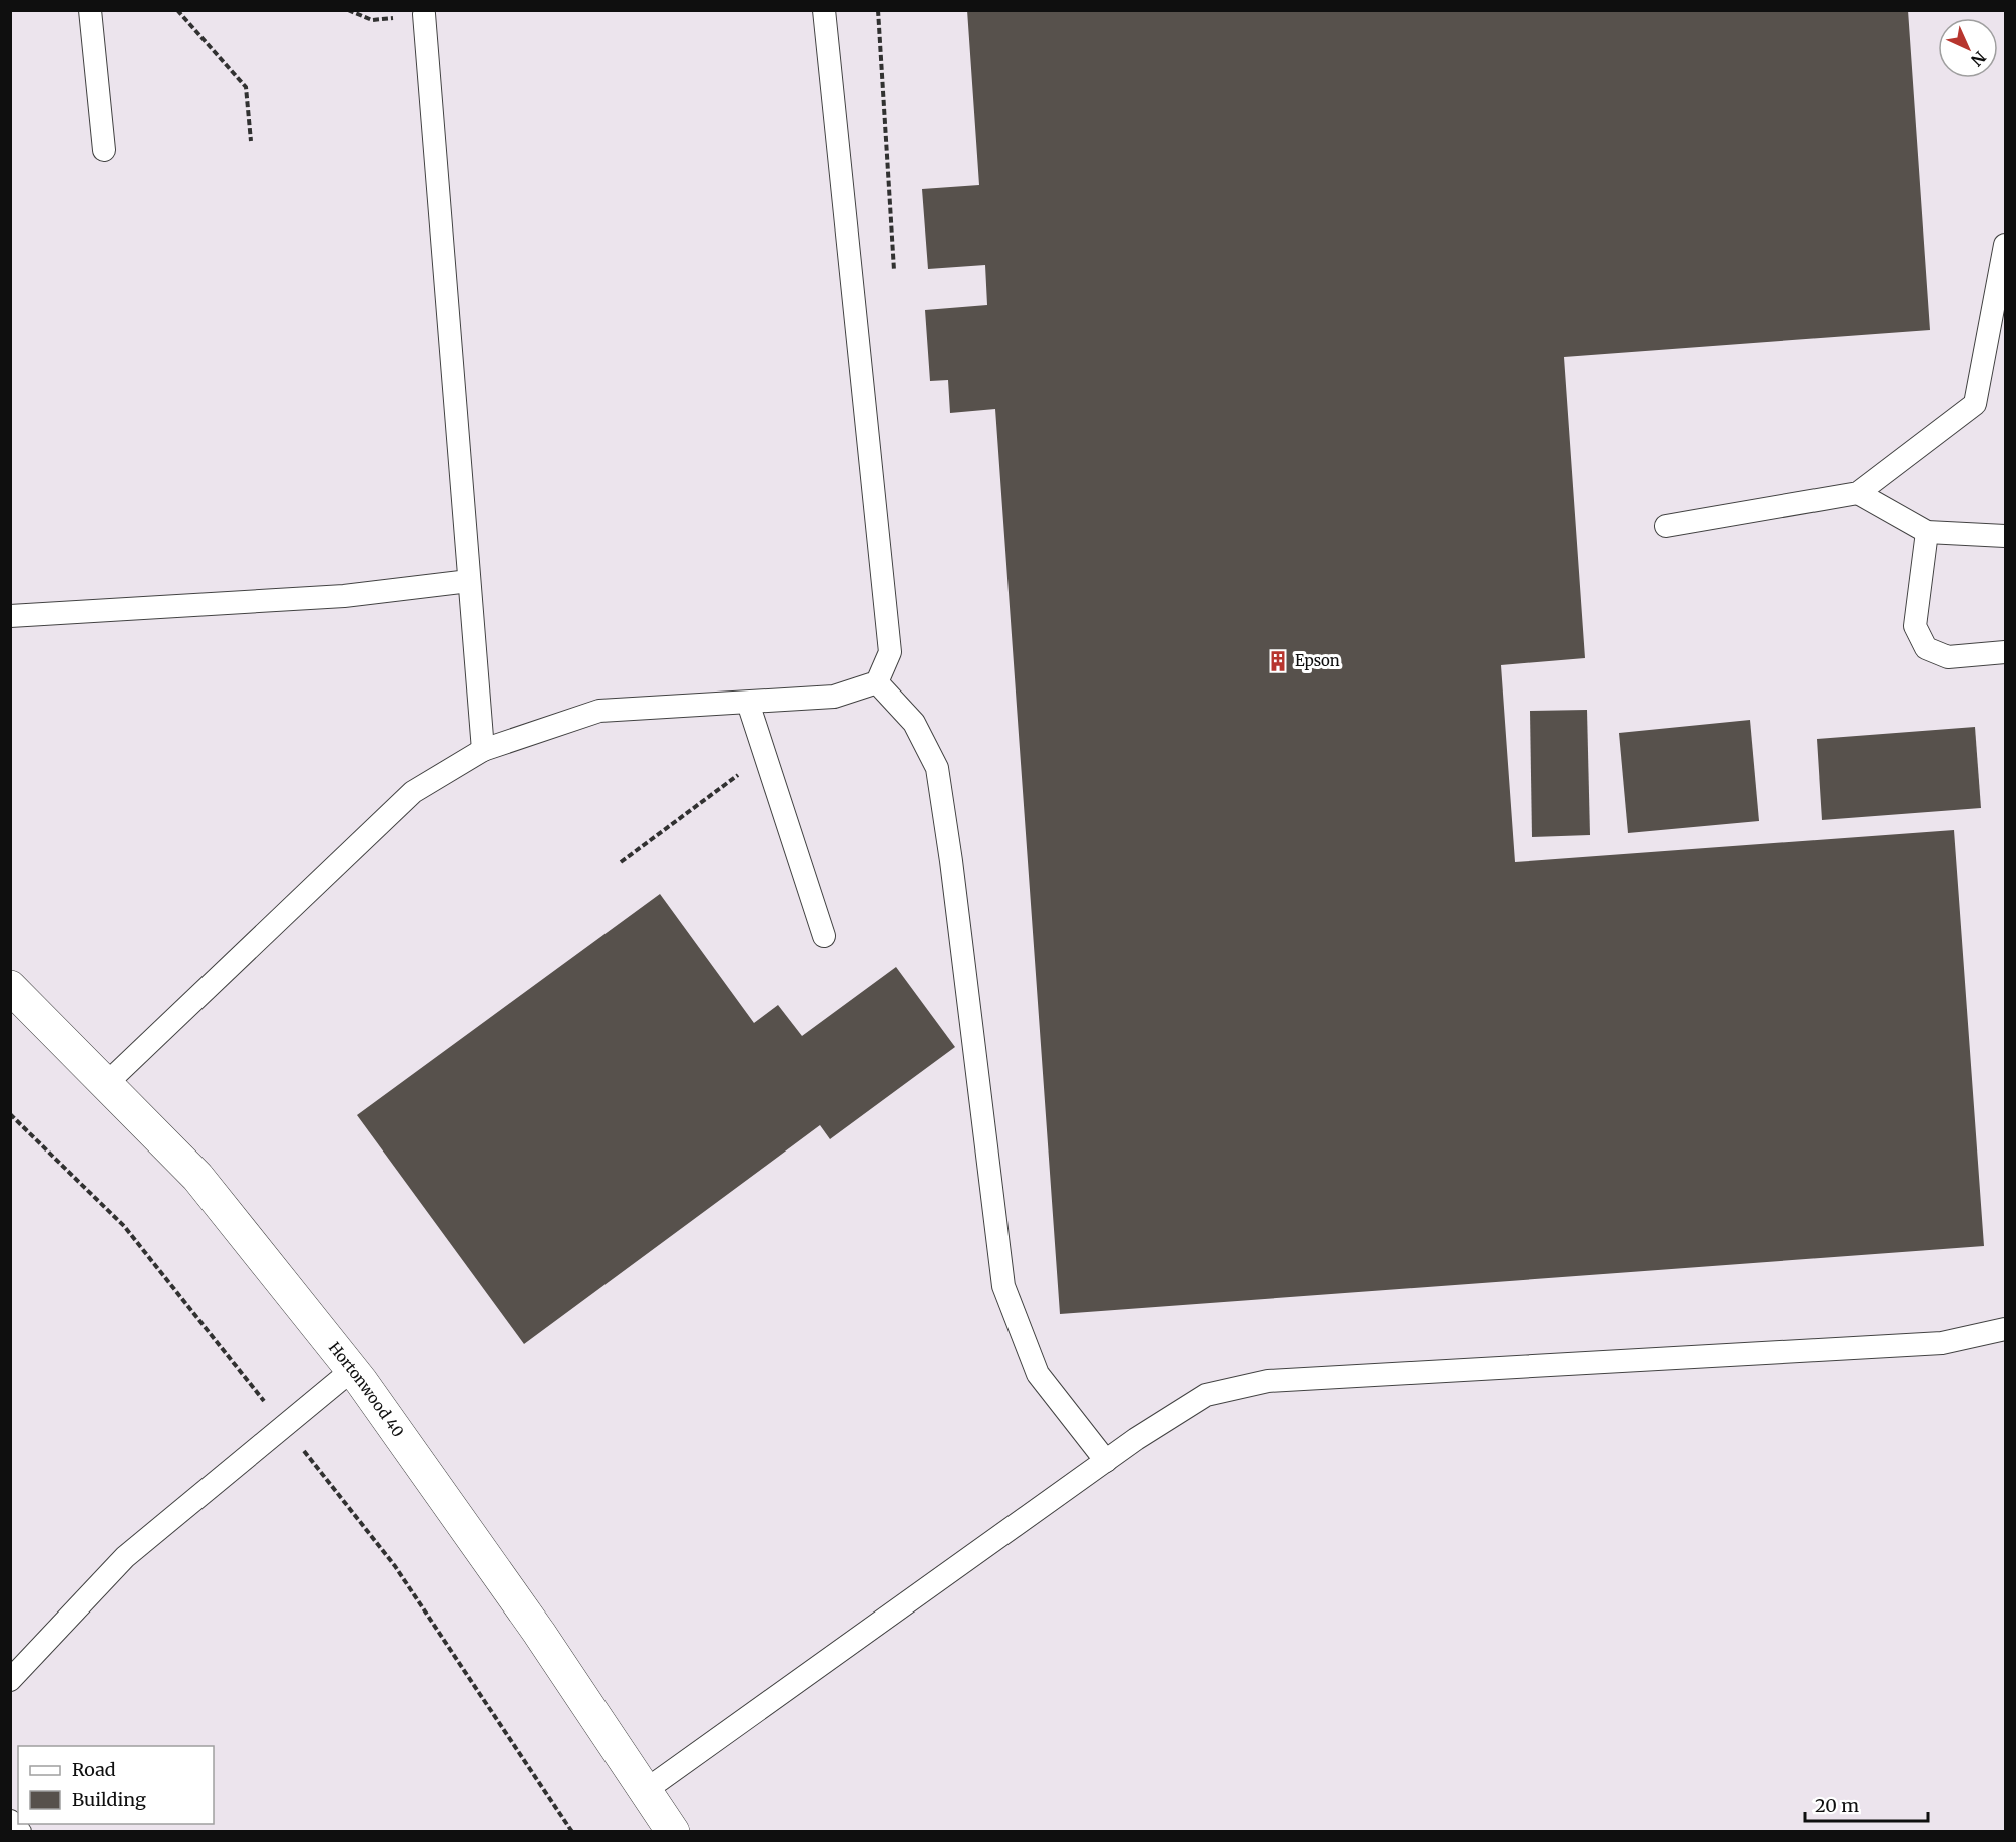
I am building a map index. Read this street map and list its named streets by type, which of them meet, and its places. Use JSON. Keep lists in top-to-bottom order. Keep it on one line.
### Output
{"streets":{"street":["Hortonwood 40"]},"places":{"building":["Epson"]},"legend":["Road","Building"],"scale_bar":"20 m","north":"bottom right"}
